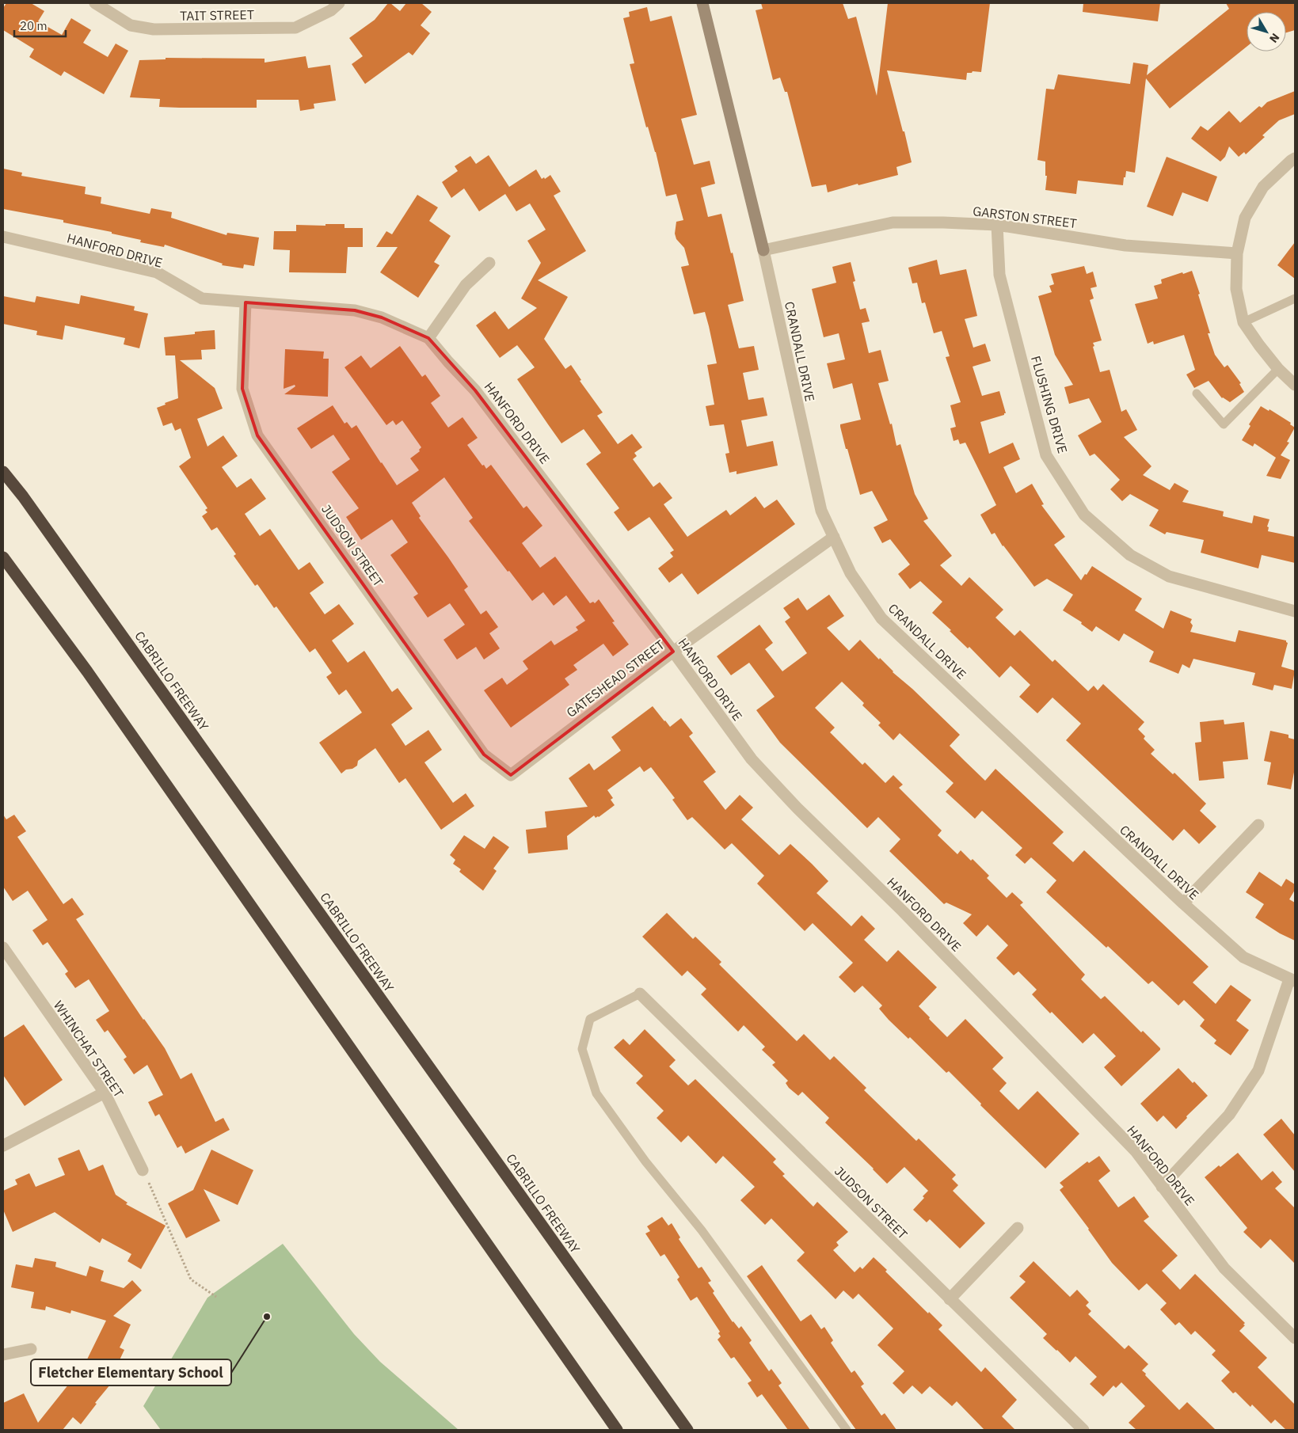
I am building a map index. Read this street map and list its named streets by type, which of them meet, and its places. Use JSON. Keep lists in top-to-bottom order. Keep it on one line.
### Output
{"streets":{"highway":["CABRILLO FREEWAY"],"street":["TAIT STREET","GARSTON STREET","HANFORD DRIVE","CRANDALL DRIVE","FLUSHING DRIVE","JUDSON STREET","GATESHEAD STREET","WHINCHAT STREET"]},"crossings":[["GARSTON STREET","CRANDALL DRIVE"],["GARSTON STREET","FLUSHING DRIVE"],["HANFORD DRIVE","JUDSON STREET"],["HANFORD DRIVE","GATESHEAD STREET"],["CRANDALL DRIVE","GATESHEAD STREET"],["JUDSON STREET","GATESHEAD STREET"]],"places":["Fletcher Elementary School"],"scale_bar":"20 m","north":"bottom right"}
